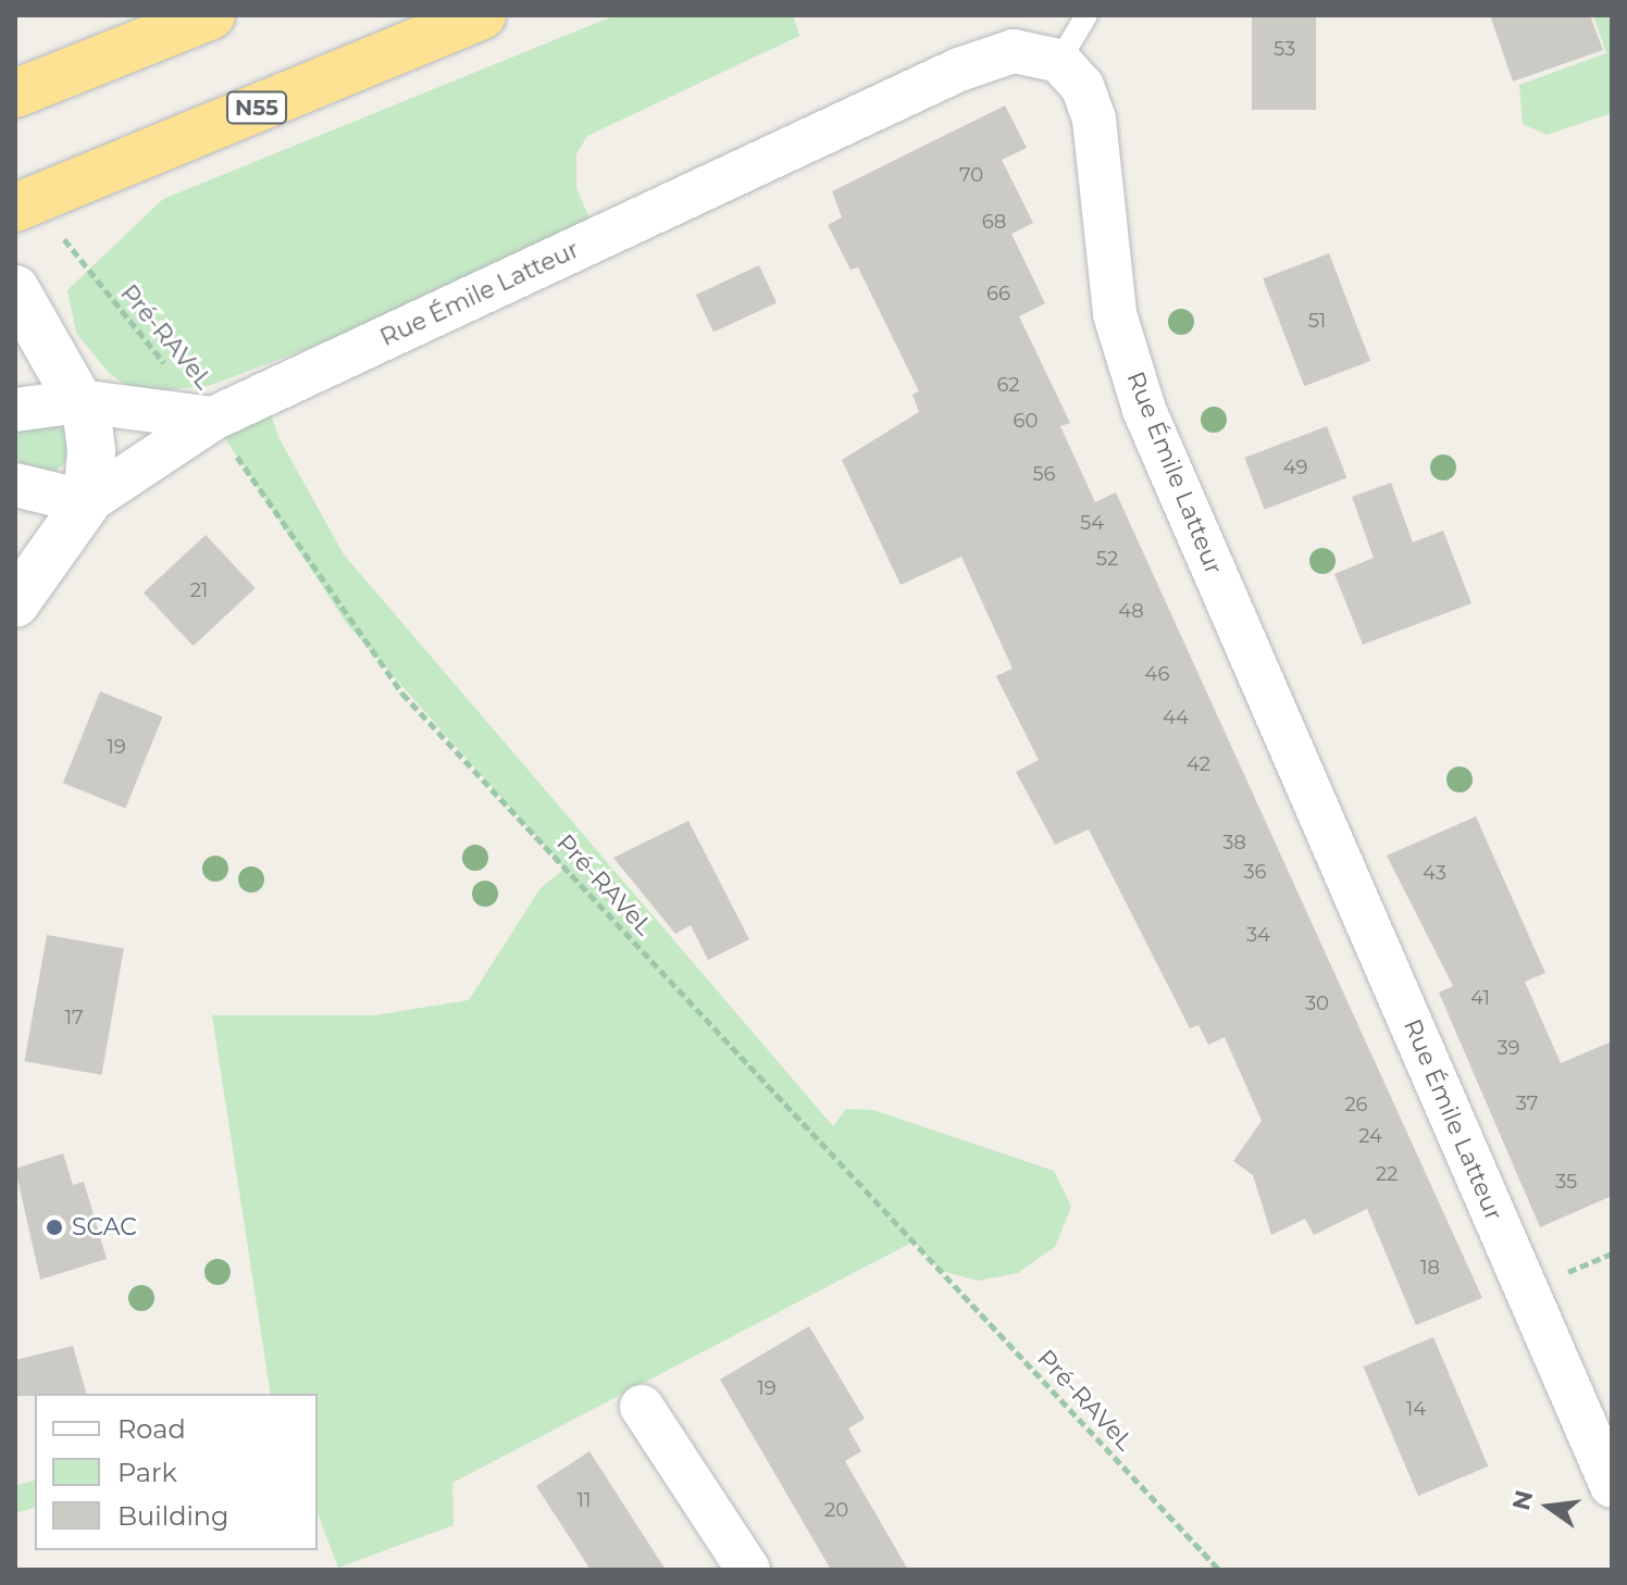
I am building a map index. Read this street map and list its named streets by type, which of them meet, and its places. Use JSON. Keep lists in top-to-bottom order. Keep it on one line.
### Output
{"streets":{"highway":["N55"],"street":["Rue Émile Latteur"],"path":["Pré-RAVeL"]},"crossings":[["N55","Pré-RAVeL"],["Rue Émile Latteur","Pré-RAVeL"]],"places":["SCAC"],"house_numbers":["53","70","68","66","51","62","60","49","56","54","52","21","48","46","44","19","42","38","36","43","34","41","30","17","39","37","26","24","22","35","18","19","14","11","20"],"legend":["Road","Park","Building"],"north":"left"}
